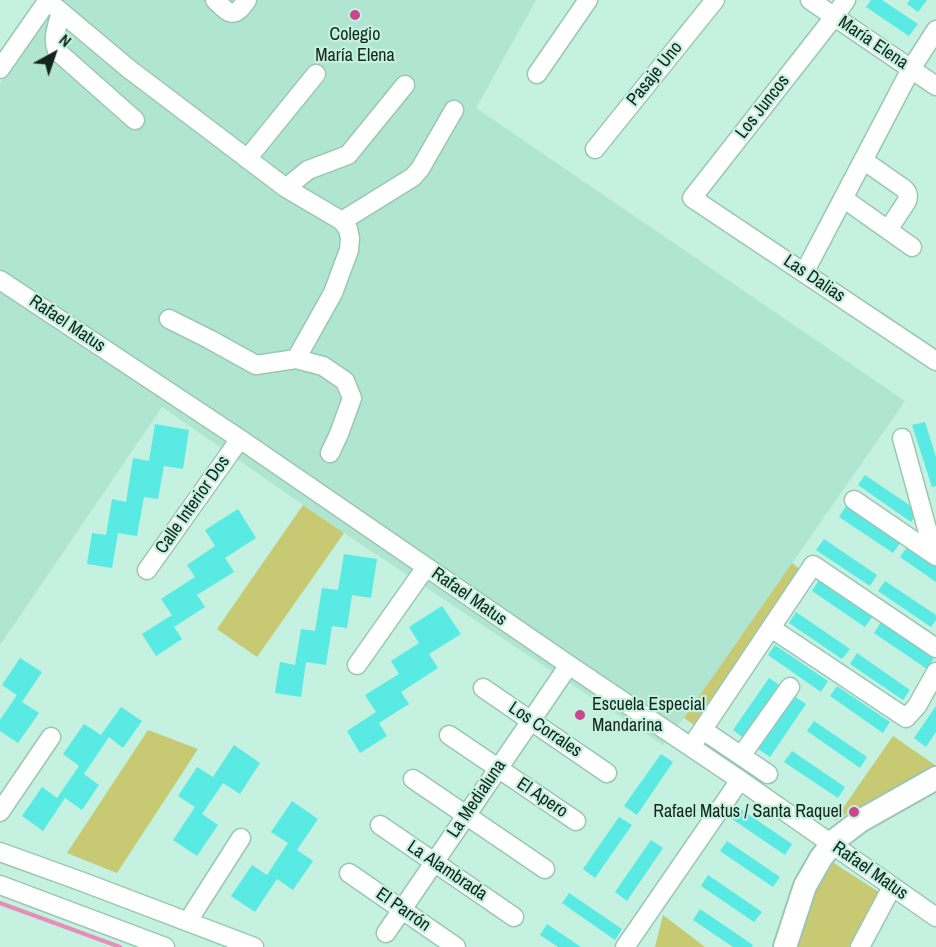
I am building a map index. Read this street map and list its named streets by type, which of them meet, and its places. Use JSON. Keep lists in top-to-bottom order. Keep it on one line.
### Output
{"streets":{"street":["María Elena","Pasaje Uno","Los Juncos","Las Dalias","Rafael Matus","Calle Interior Dos","Los Corrales","El Apero","La Medialuna","La Alambrada","El Parrón"]},"crossings":[["María Elena","Los Juncos"],["Los Juncos","Las Dalias"],["Rafael Matus","Calle Interior Dos"],["Rafael Matus","La Medialuna"],["Los Corrales","La Medialuna"],["El Apero","La Medialuna"],["La Medialuna","La Alambrada"],["La Medialuna","El Parrón"]],"places":["Colegio María Elena","Escuela Especial Mandarina","Rafael Matus / Santa Raquel"],"north":"top right"}
